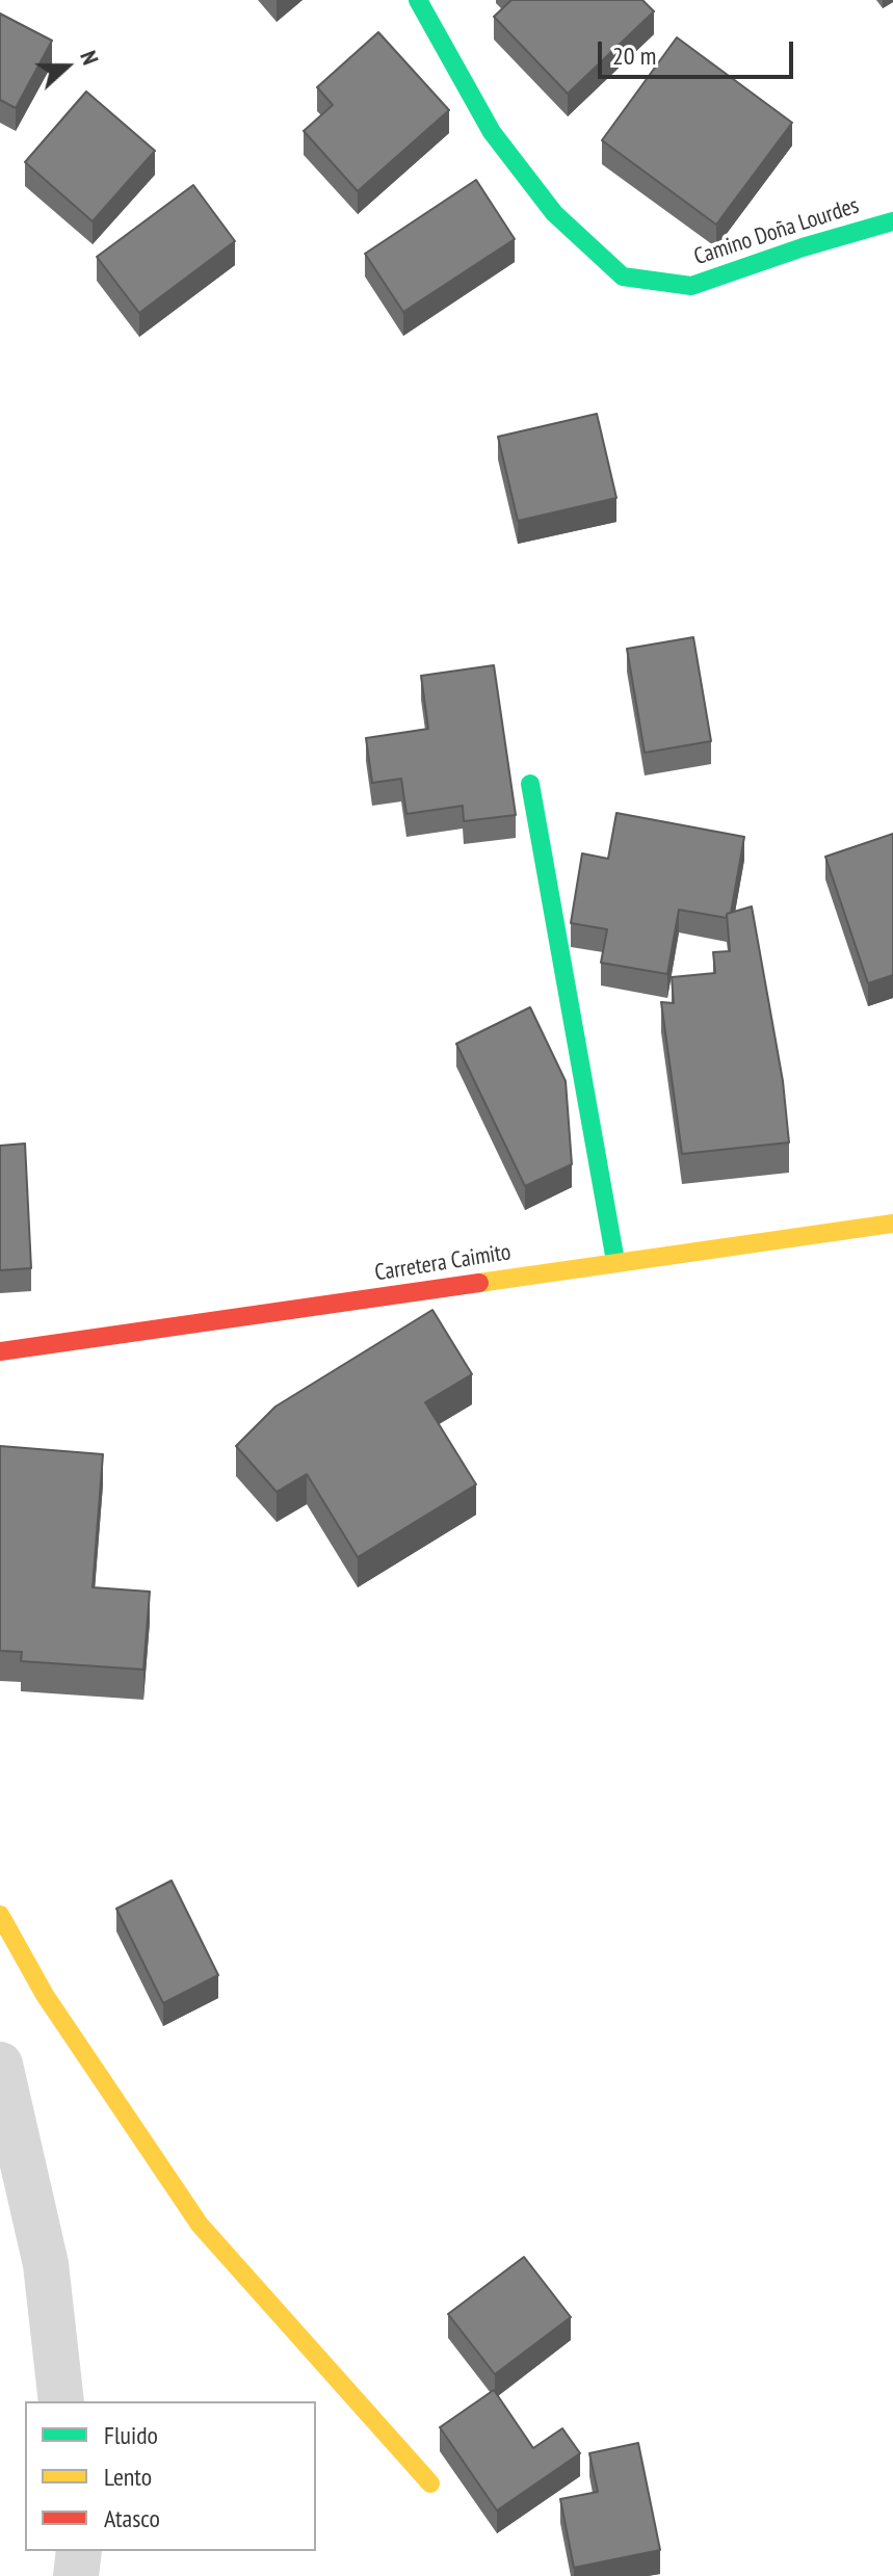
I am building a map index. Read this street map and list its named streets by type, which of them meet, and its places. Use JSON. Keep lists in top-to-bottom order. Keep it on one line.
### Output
{"streets":{"street":["Camino Doña Lourdes","Carretera Caimito"]},"legend":["Fluido","Lento","Atasco"],"scale_bar":"20 m","north":"right"}
